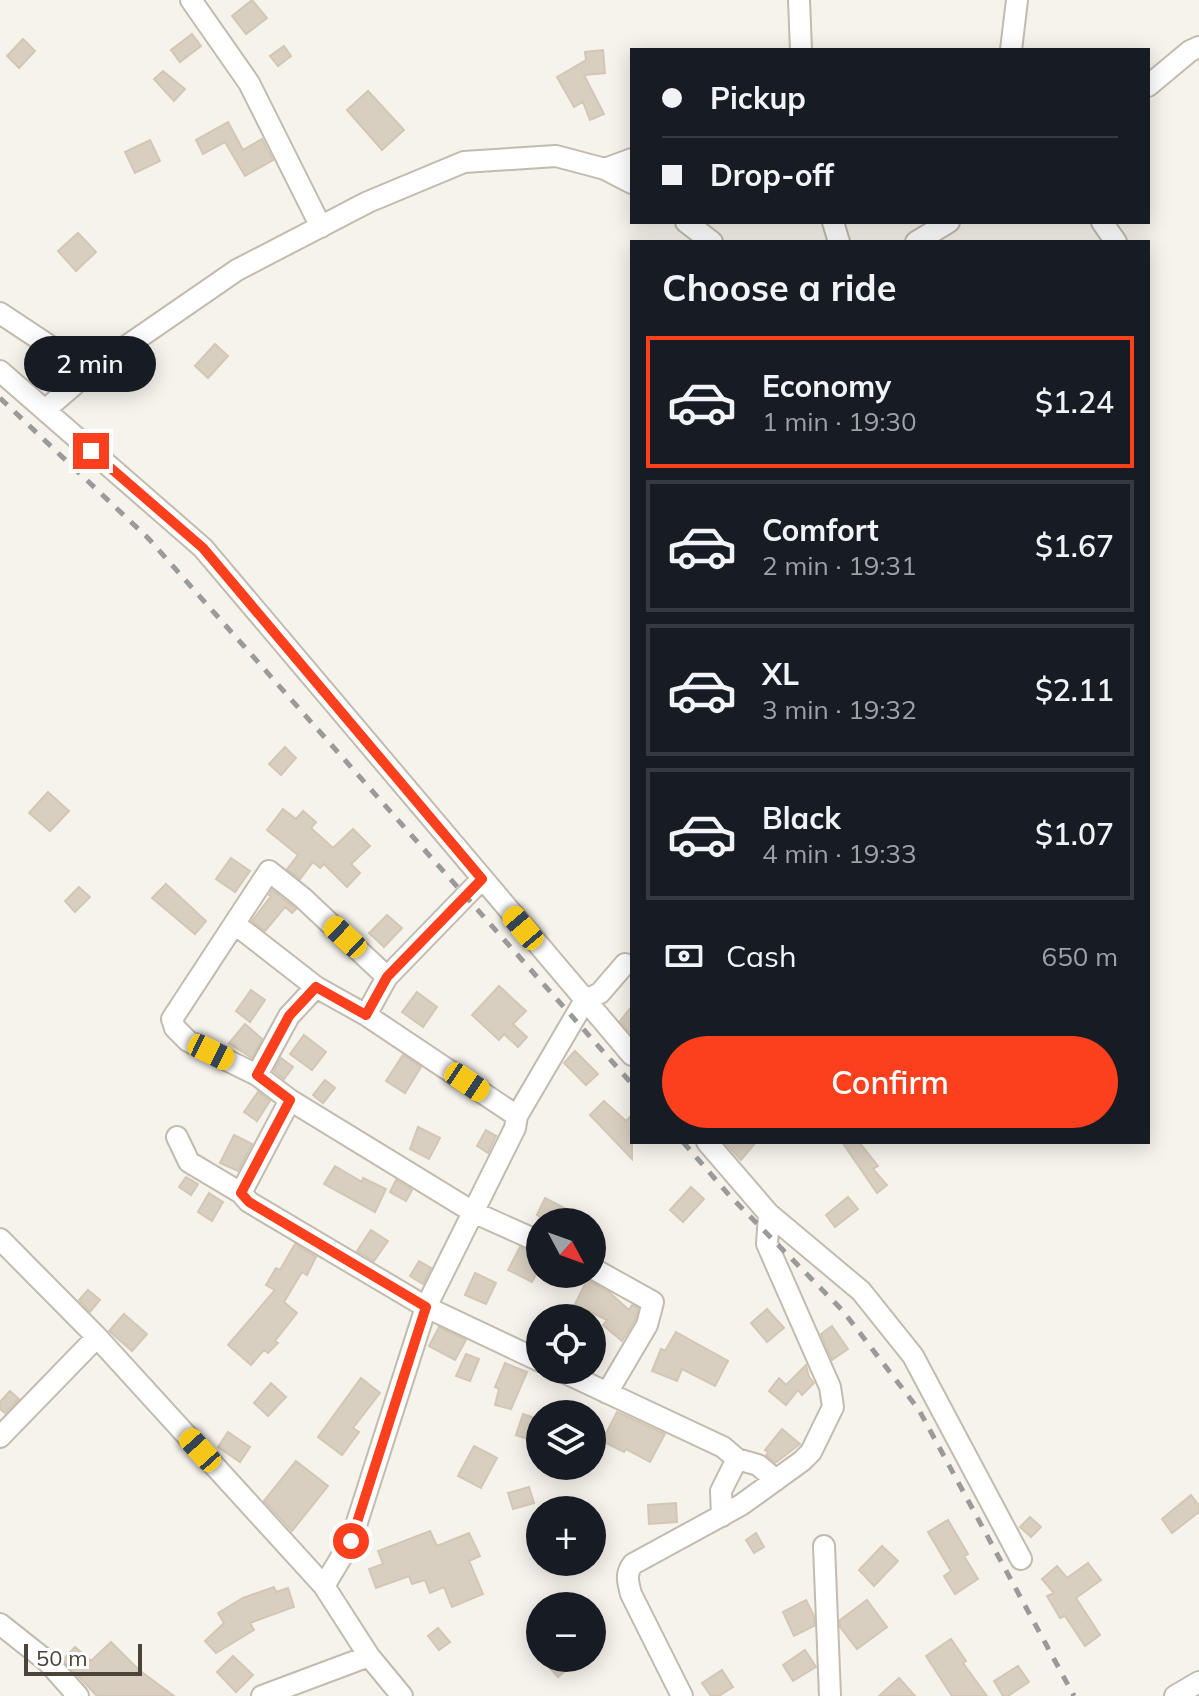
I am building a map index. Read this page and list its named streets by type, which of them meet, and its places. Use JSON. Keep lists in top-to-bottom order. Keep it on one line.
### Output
{"scale_bar":"50 m","north":"bottom right","page":{"banner":["Pickup","Drop-off"],"heading":"Choose a ride","bubble":"2 min","list":[{"name":"Economy","note":"1 min · 19:30","value":"$1.24"},{"name":"Comfort","note":"2 min · 19:31","value":"$1.67"},{"name":"XL","note":"3 min · 19:32","value":"$2.11"},{"name":"Black","note":"4 min · 19:33","value":"$1.07"}],"pay":["Cash","650 m"],"buttons":"Confirm","map_buttons":["+","−"],"scale":"50 m"}}
